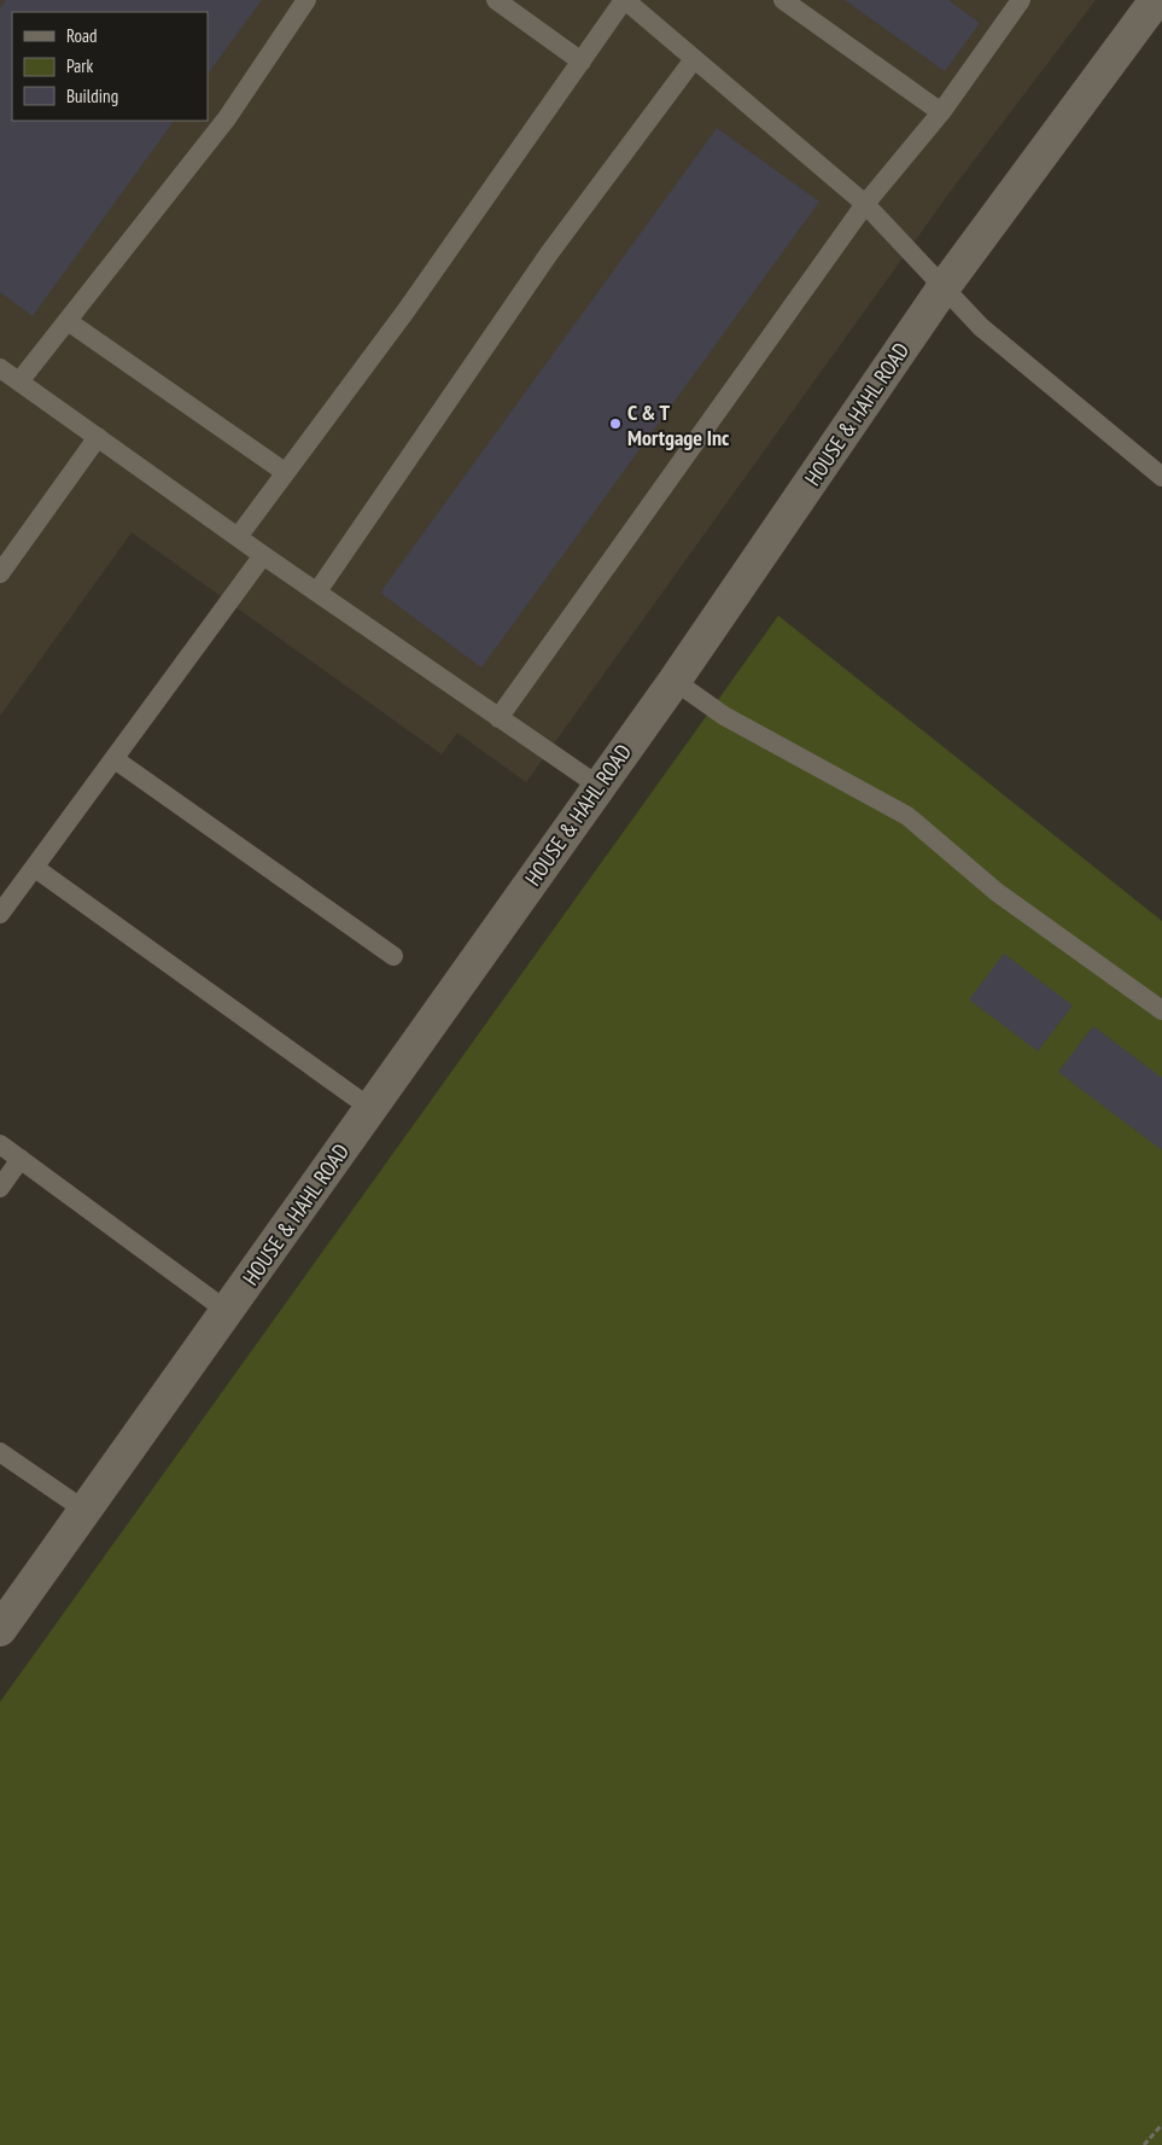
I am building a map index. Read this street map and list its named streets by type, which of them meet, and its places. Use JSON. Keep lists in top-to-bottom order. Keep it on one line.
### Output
{"streets":{"street":["HOUSE & HAHL ROAD"]},"places":["C & T Mortgage Inc"],"legend":["Road","Park","Building"]}
